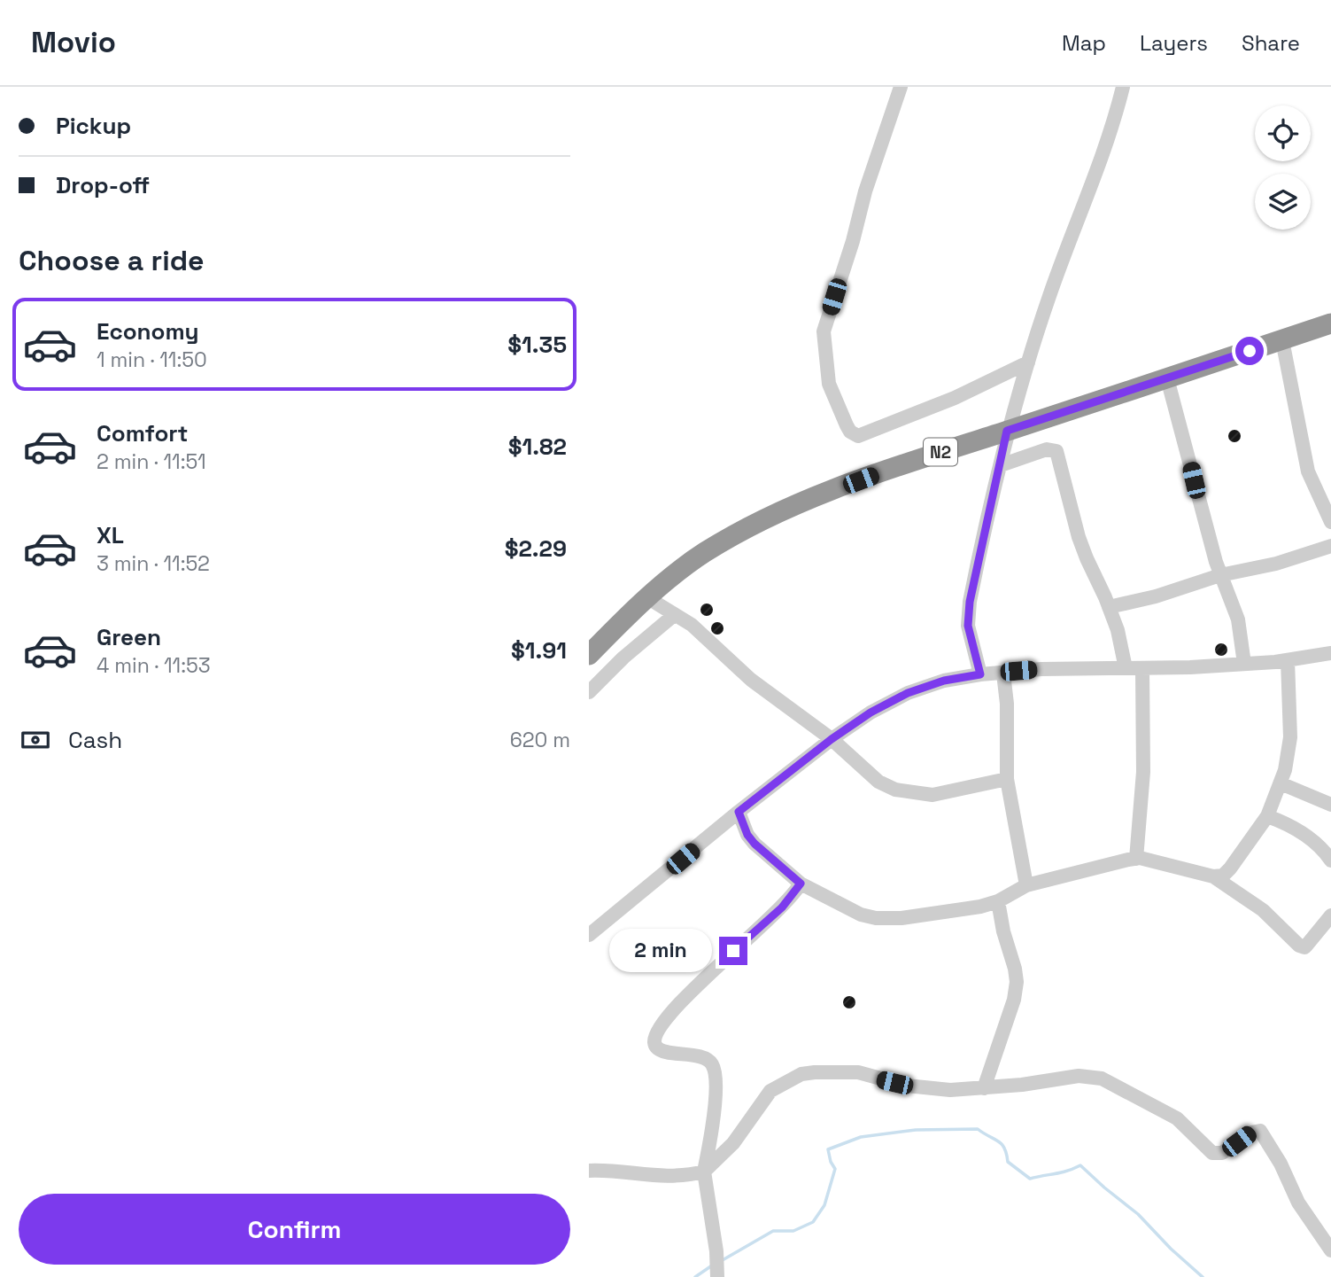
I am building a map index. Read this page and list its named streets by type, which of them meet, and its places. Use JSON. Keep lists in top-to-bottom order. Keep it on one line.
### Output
{"streets":{"highway":["N2"]},"page":{"header":"Movio","nav":["Map","Layers","Share"],"banner":["Pickup","Drop-off"],"heading":"Choose a ride","list":[{"name":"Economy","note":"1 min · 11:50","value":"$1.35"},{"name":"Comfort","note":"2 min · 11:51","value":"$1.82"},{"name":"XL","note":"3 min · 11:52","value":"$2.29"},{"name":"Green","note":"4 min · 11:53","value":"$1.91"}],"pay":["Cash","620 m"],"bubble":"2 min","buttons":"Confirm"}}
